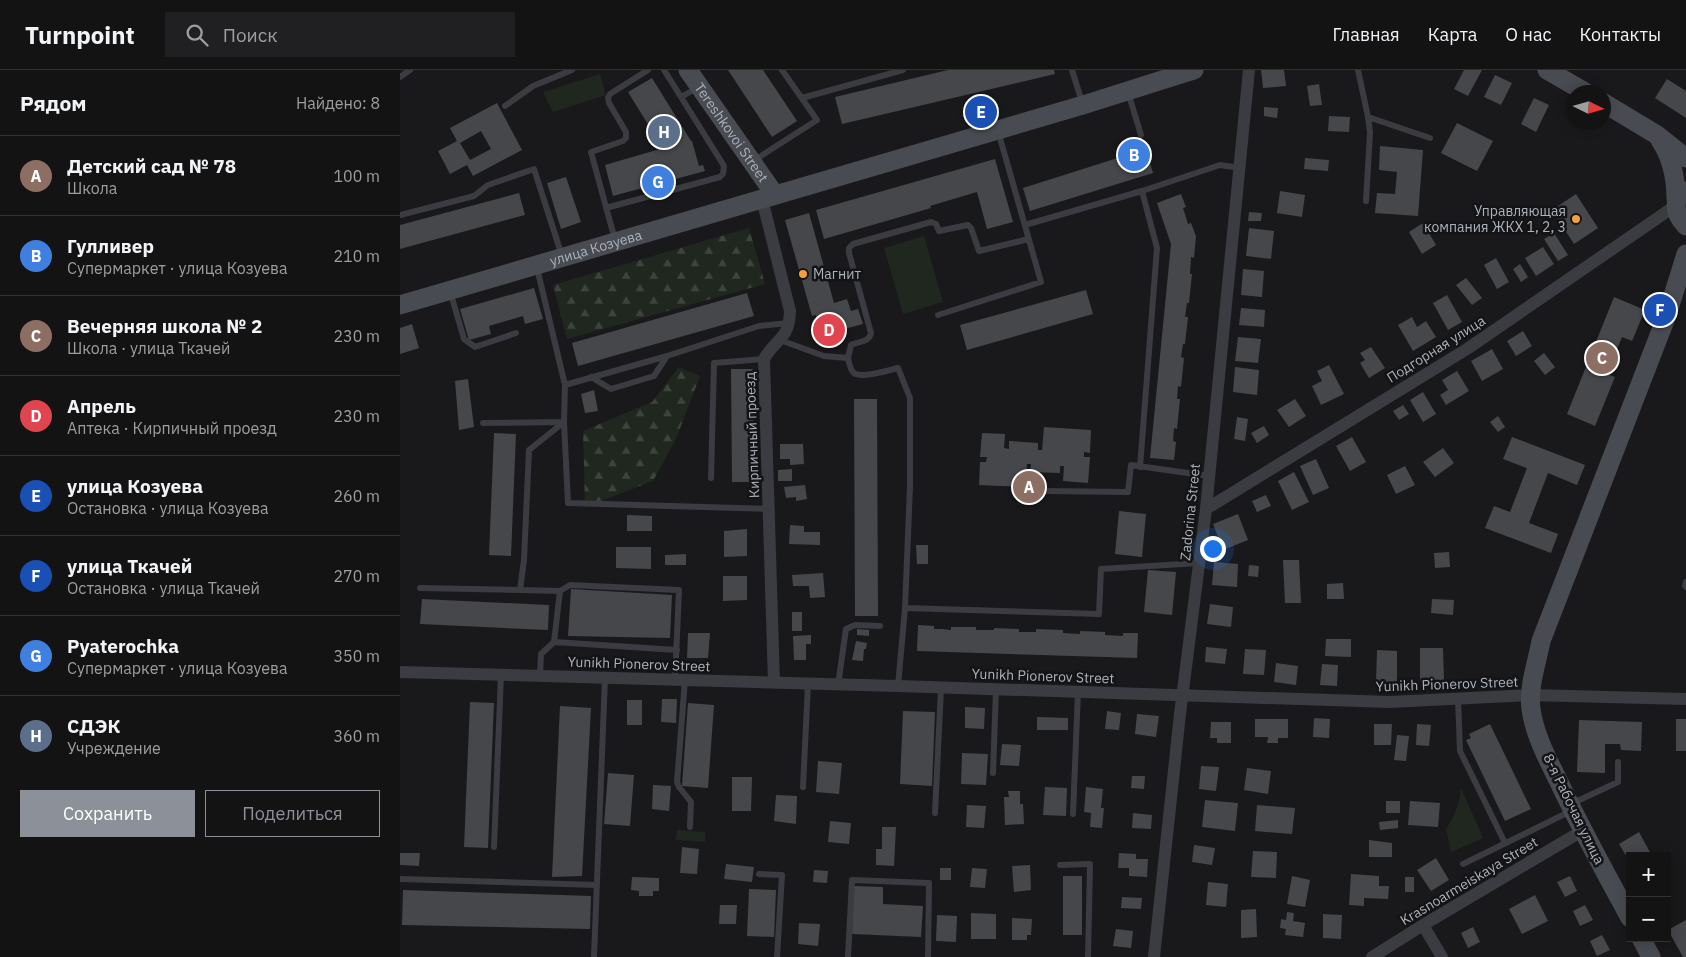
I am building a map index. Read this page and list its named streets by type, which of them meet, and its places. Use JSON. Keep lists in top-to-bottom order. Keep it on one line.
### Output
{"streets":{"street":["Tereshkovoi Street","улица Козуева","Подгорная улица","Кирпичный проезд","Zadorina Street","Yunikh Pionerov Street","8-я Рабочая улица","Krasnoarmeiskaya Street"]},"crossings":[["Tereshkovoi Street","улица Козуева"],["Подгорная улица","Zadorina Street"],["Кирпичный проезд","Yunikh Pionerov Street"],["Zadorina Street","Yunikh Pionerov Street"],["Yunikh Pionerov Street","8-я Рабочая улица"],["8-я Рабочая улица","Krasnoarmeiskaya Street"]],"places":["Управляющая компания ЖКХ 1, 2, 3","Магнит"],"north":"right","page":{"header":"Turnpoint","search":"Поиск","nav":["Главная","Карта","О нас","Контакты"],"heading":["Рядом","Найдено: 8"],"pins":["E","H","B","G","F","D","C","A"],"list":[{"mark":"A","name":"Детский сад № 78","note":"Школа","value":"100 m"},{"mark":"B","name":"Гулливер","note":"Супермаркет · улица Козуева","value":"210 m"},{"mark":"C","name":"Вечерняя школа № 2","note":"Школа · улица Ткачей","value":"230 m"},{"mark":"D","name":"Апрель","note":"Аптека · Кирпичный проезд","value":"230 m"},{"mark":"E","name":"улица Козуева","note":"Остановка · улица Козуева","value":"260 m"},{"mark":"F","name":"улица Ткачей","note":"Остановка · улица Ткачей","value":"270 m"},{"mark":"G","name":"Pyaterochka","note":"Супермаркет · улица Козуева","value":"350 m"},{"mark":"H","name":"СДЭК","note":"Учреждение","value":"360 m"}],"buttons":["Сохранить","Поделиться"],"map_buttons":["+","−"]}}
